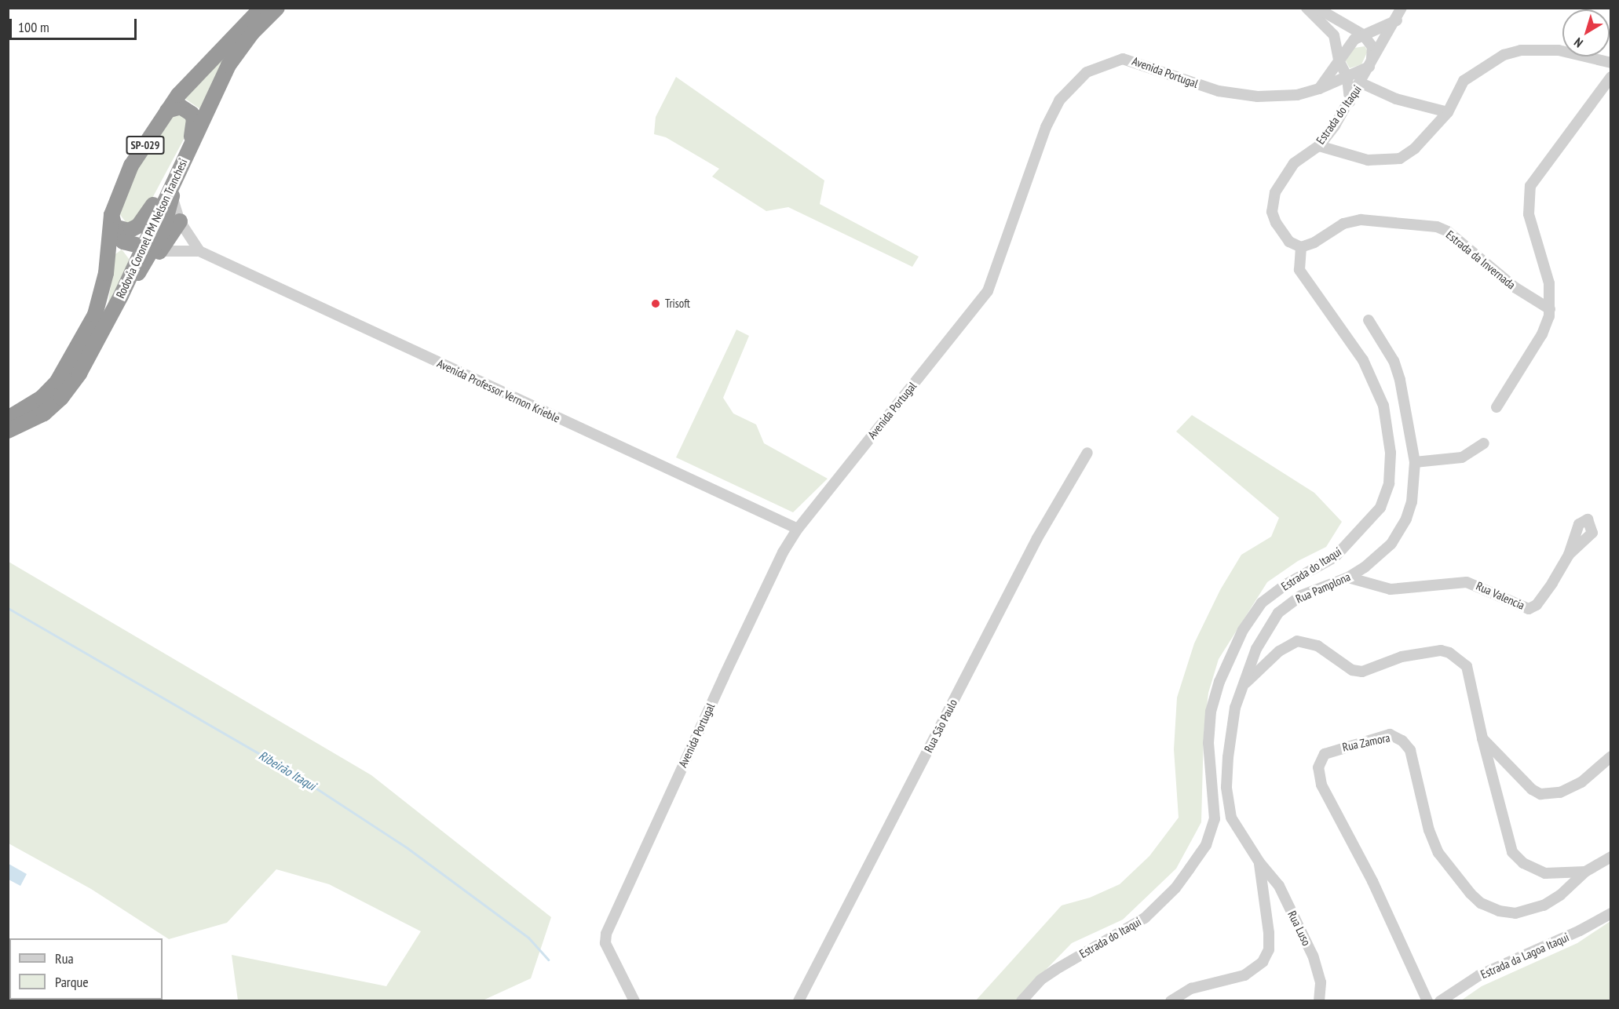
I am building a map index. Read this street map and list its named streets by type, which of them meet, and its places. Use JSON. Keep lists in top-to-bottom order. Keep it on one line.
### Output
{"streets":{"highway":["SP-029","Rodovia Coronel PM Nelson Tranchesi"],"street":["Avenida Portugal","Estrada do Itaqui","Estrada da Invernada","Avenida Professor Vernon Krieble","Rua Pamplona","Rua Valencia","Rua São Paulo","Rua Zamora","Rua Luso","Estrada da Lagoa Itaqui"]},"crossings":[["Avenida Portugal","Estrada do Itaqui"],["Avenida Portugal","Avenida Professor Vernon Krieble"],["Estrada do Itaqui","Estrada da Invernada"],["Rodovia Coronel PM Nelson Tranchesi","Avenida Professor Vernon Krieble"],["Rua Pamplona","Rua Valencia"],["Rua Pamplona","Rua Luso"]],"water":["Ribeirão Itaqui"],"places":["Trisoft"],"legend":["Rua","Parque"],"scale_bar":"100 m","north":"bottom left"}
